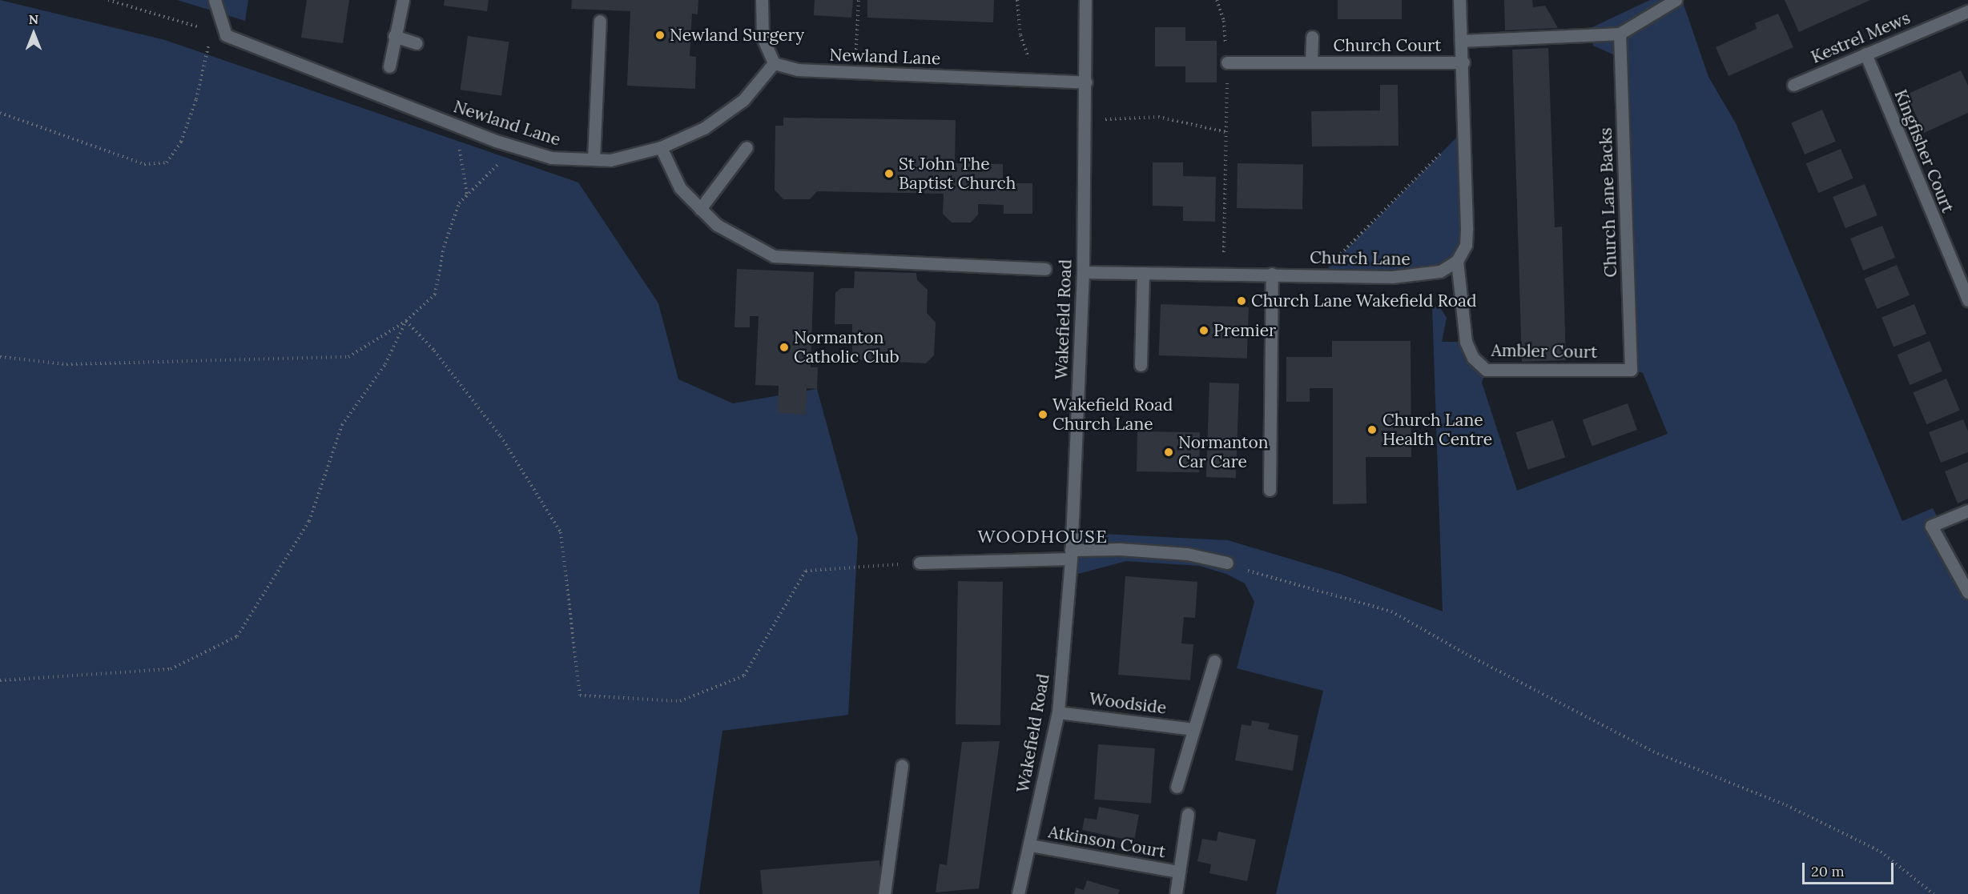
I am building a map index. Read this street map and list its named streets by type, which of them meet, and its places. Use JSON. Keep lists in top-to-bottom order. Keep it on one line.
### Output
{"streets":{"street":["Kestrel Mews","Church Court","Newland Lane","Kingfisher Court","Church Lane Backs","Church Lane","Wakefield Road","Ambler Court","Woodside","Atkinson Court"]},"crossings":[["Kestrel Mews","Kingfisher Court"],["Newland Lane","Wakefield Road"],["Church Lane Backs","Ambler Court"],["Church Lane","Wakefield Road"],["Church Lane","Ambler Court"],["Wakefield Road","Woodside"],["Wakefield Road","Atkinson Court"]],"districts":["WOODHOUSE"],"places":["Newland Surgery","St John The Baptist Church","Church Lane Wakefield Road","Premier","Normanton Catholic Club","Wakefield Road Church Lane","Church Lane Health Centre","Normanton Car Care"],"scale_bar":"20 m","north":"top"}
